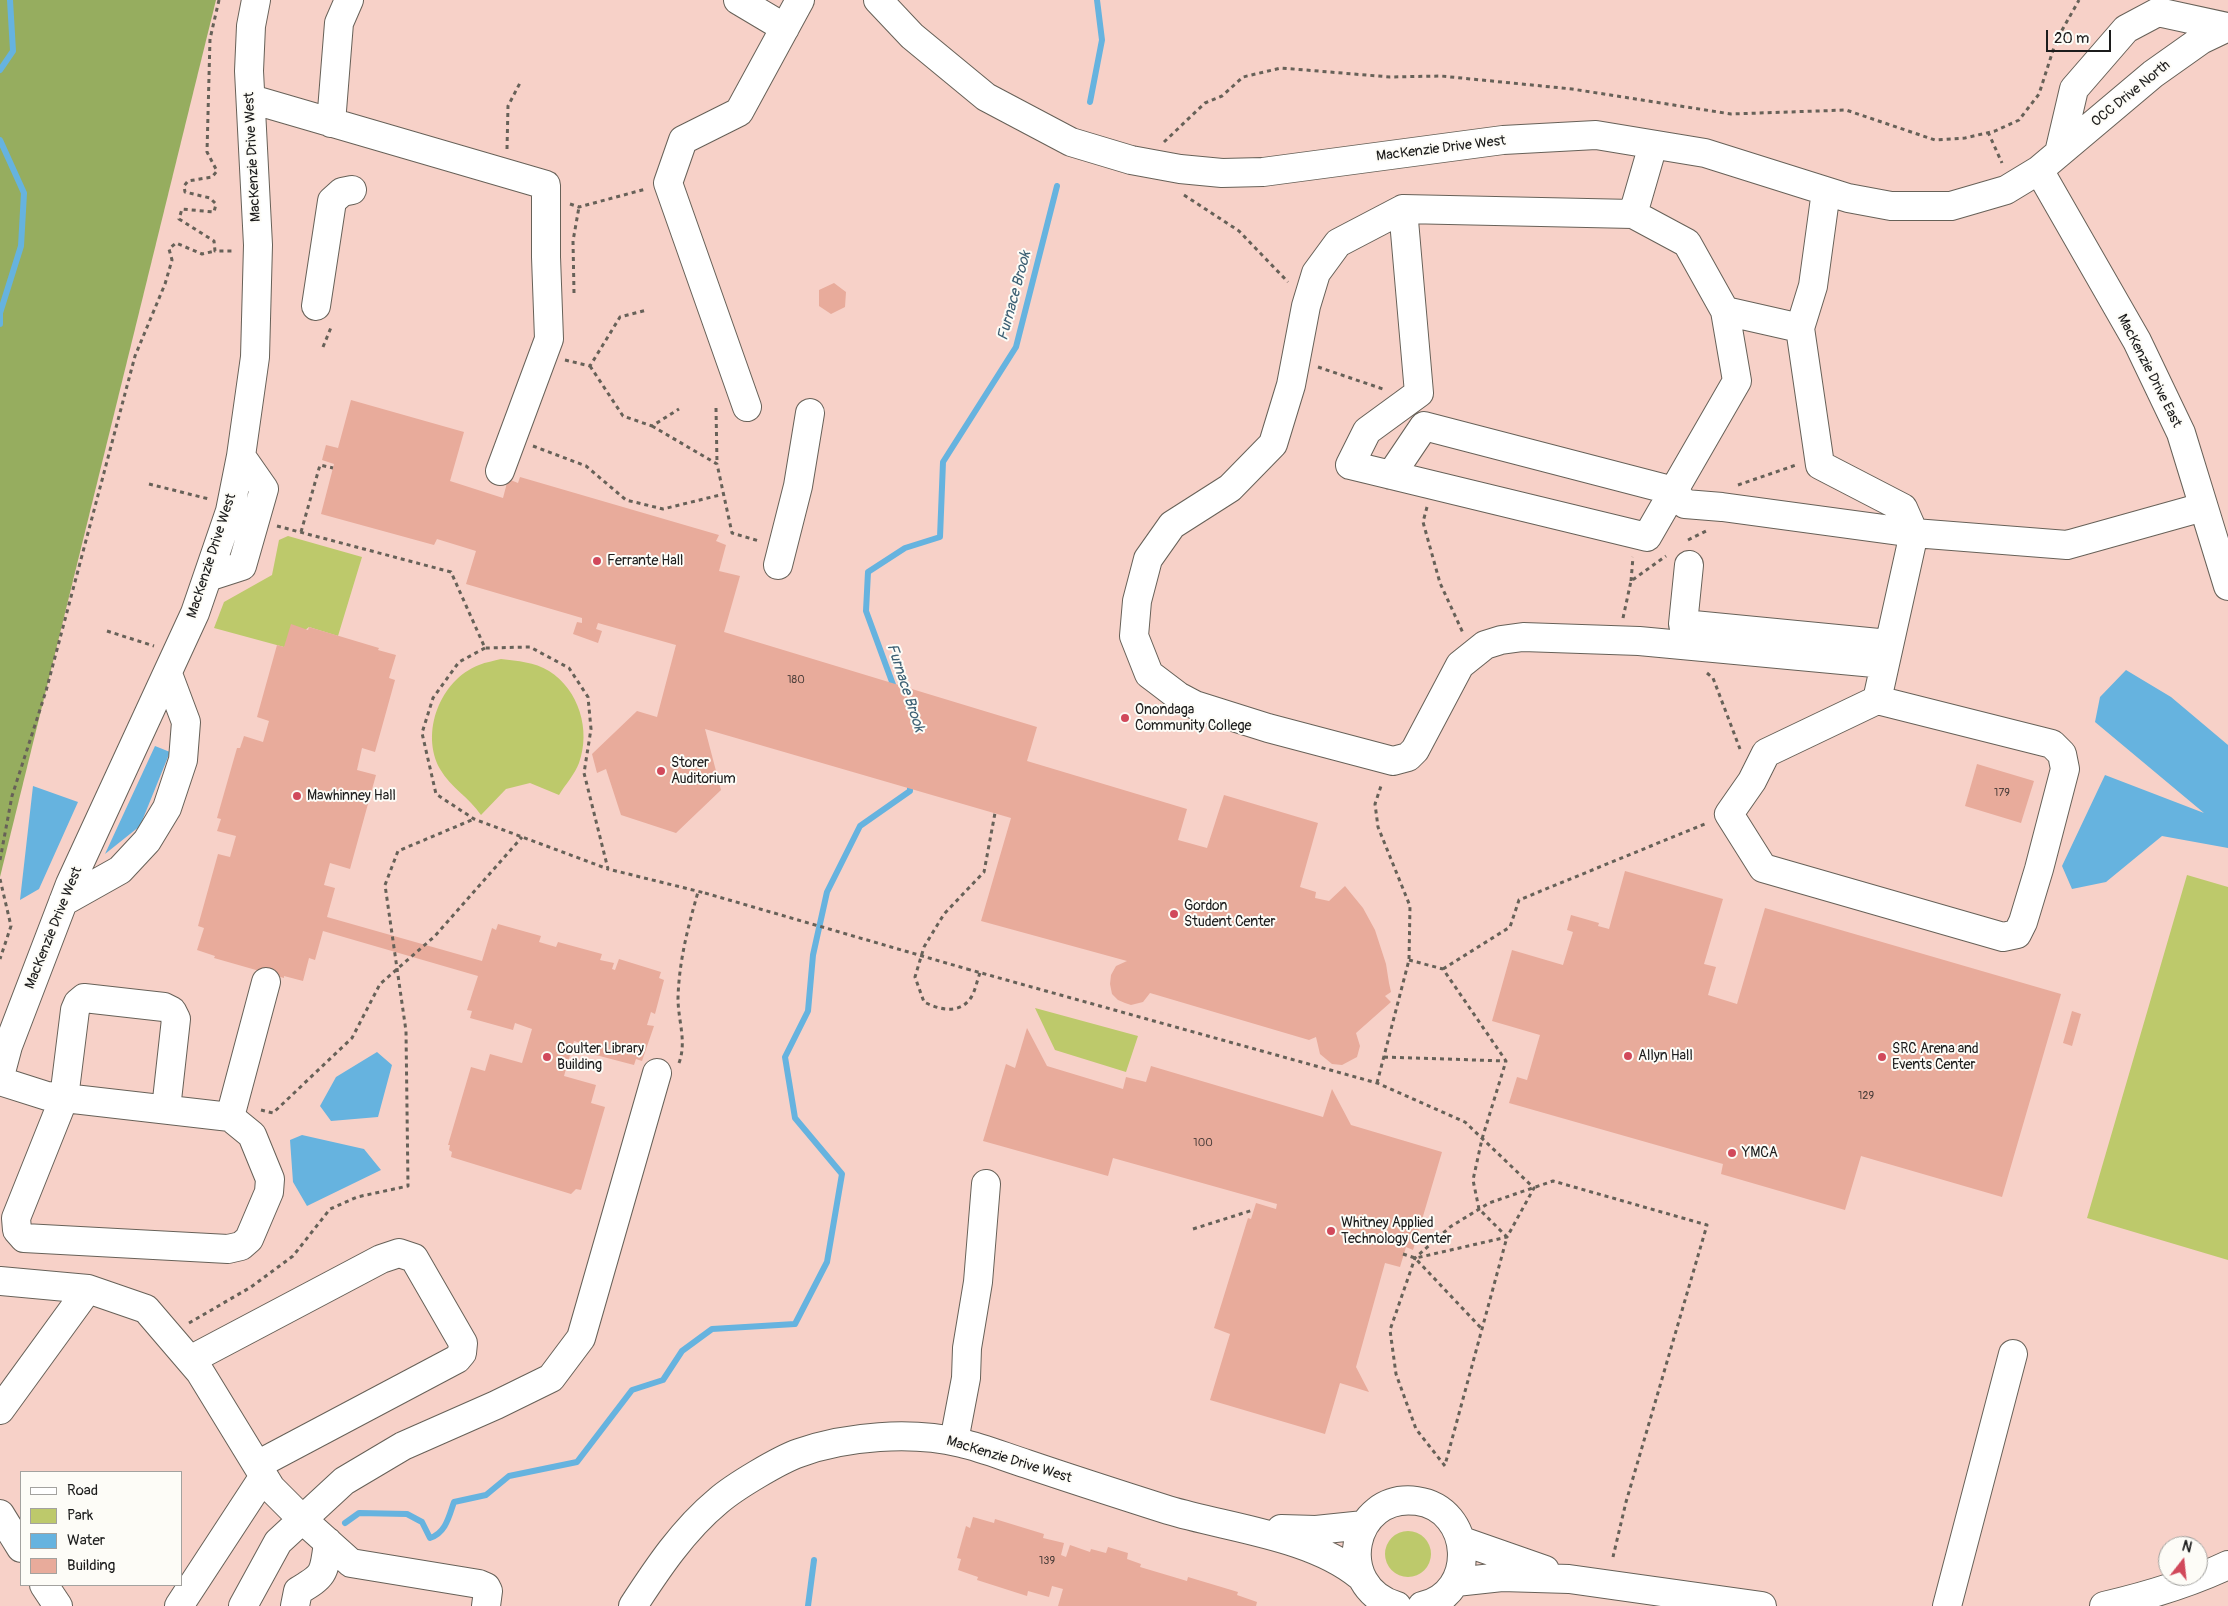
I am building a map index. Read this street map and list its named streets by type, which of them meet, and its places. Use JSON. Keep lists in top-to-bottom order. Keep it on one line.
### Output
{"streets":{"street":["OCC Drive North","MacKenzie Drive West","MacKenzie Drive East"]},"crossings":[["OCC Drive North","MacKenzie Drive West"],["OCC Drive North","MacKenzie Drive East"],["MacKenzie Drive West","MacKenzie Drive East"]],"water":["Furnace Brook"],"places":["Ferrante Hall","Onondaga Community College","Storer Auditorium","Mawhinney Hall","Gordon Student Center","Allyn Hall","Coulter Library Building","SRC Arena and Events Center","YMCA","Whitney Applied Technology Center"],"house_numbers":["180","179","129","100","139"],"legend":["Road","Park","Water","Building"],"scale_bar":"20 m","north":"top"}
